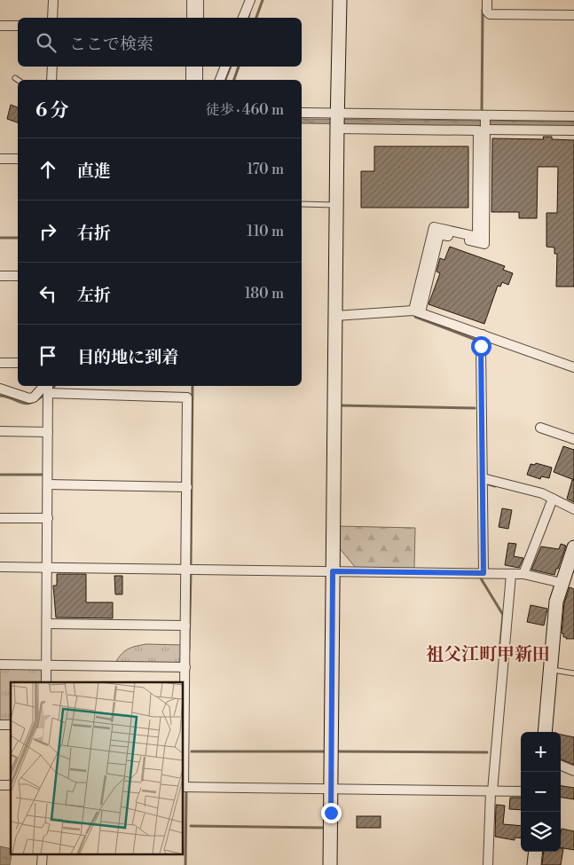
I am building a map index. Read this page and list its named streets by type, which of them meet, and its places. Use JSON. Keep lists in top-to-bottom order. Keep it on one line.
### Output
{"districts":["祖父江町甲新田"],"page":{"search":"ここで検索","heading":["6 分","徒歩 · 460 m"],"list":[["直進","170 m"],["右折","110 m"],["左折","180 m"],"目的地に到着"],"map_buttons":["+","−"]}}
